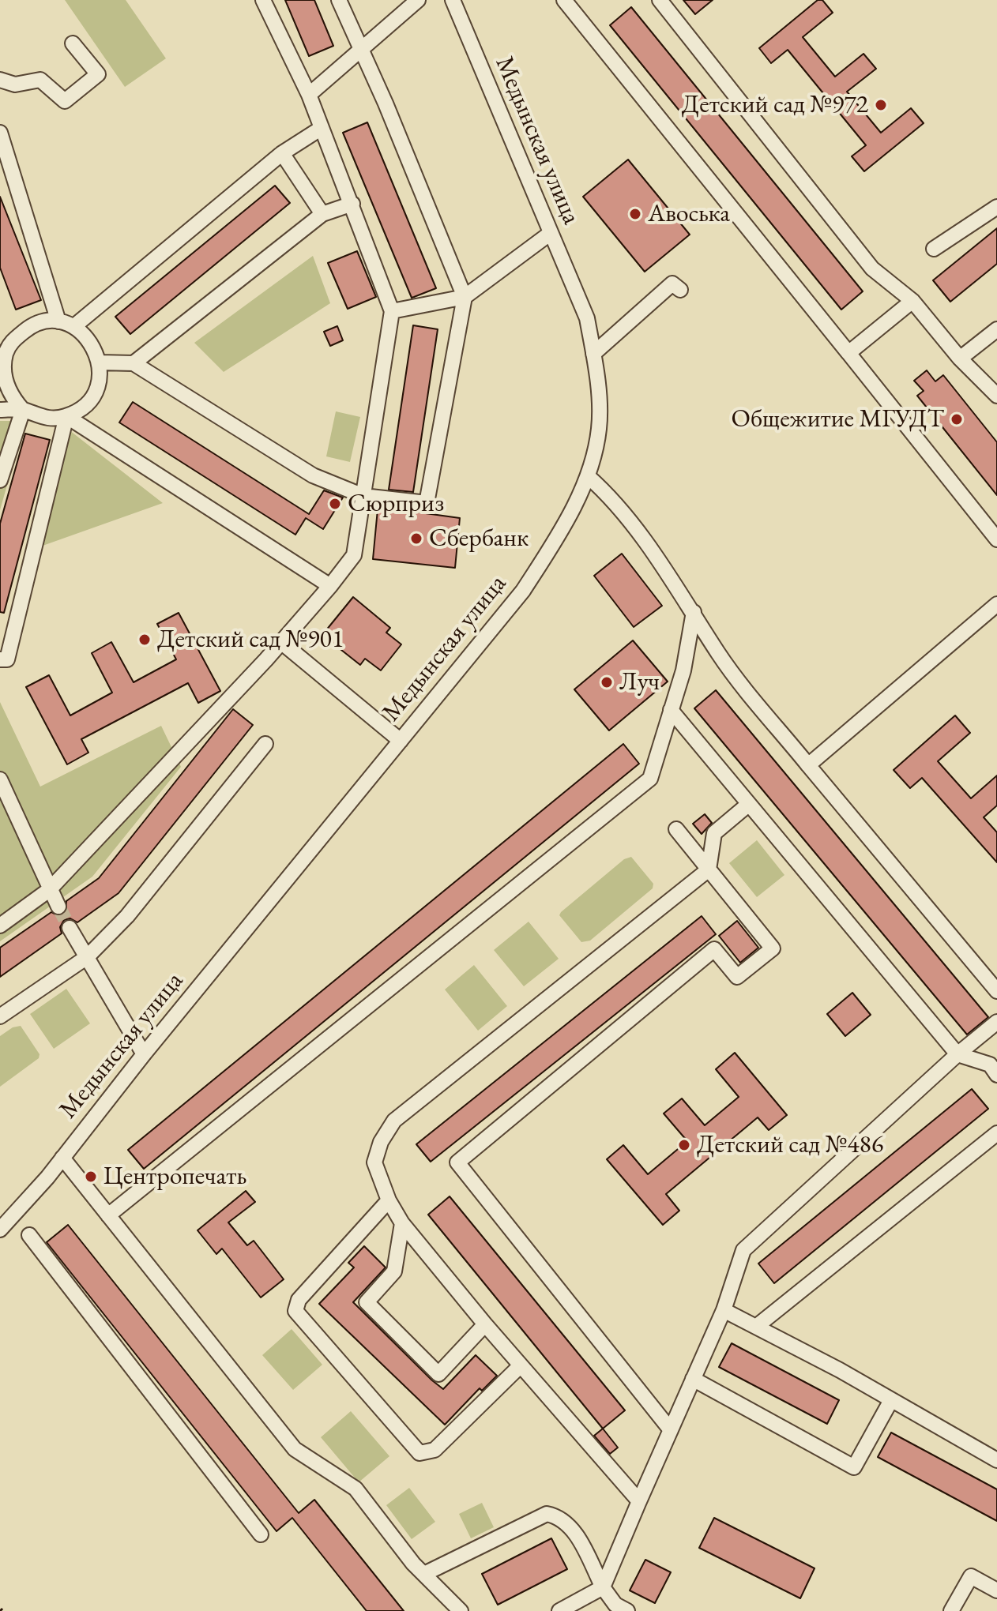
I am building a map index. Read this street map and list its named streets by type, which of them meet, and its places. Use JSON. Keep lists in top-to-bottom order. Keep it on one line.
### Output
{"streets":{"street":["Медынская улица"]},"places":["Детский сад №972","Авоська","Общежитие МГУДТ","Сюрприз","Сбербанк","Детский сад №901","Луч","Детский сад №486","Центропечать"]}
